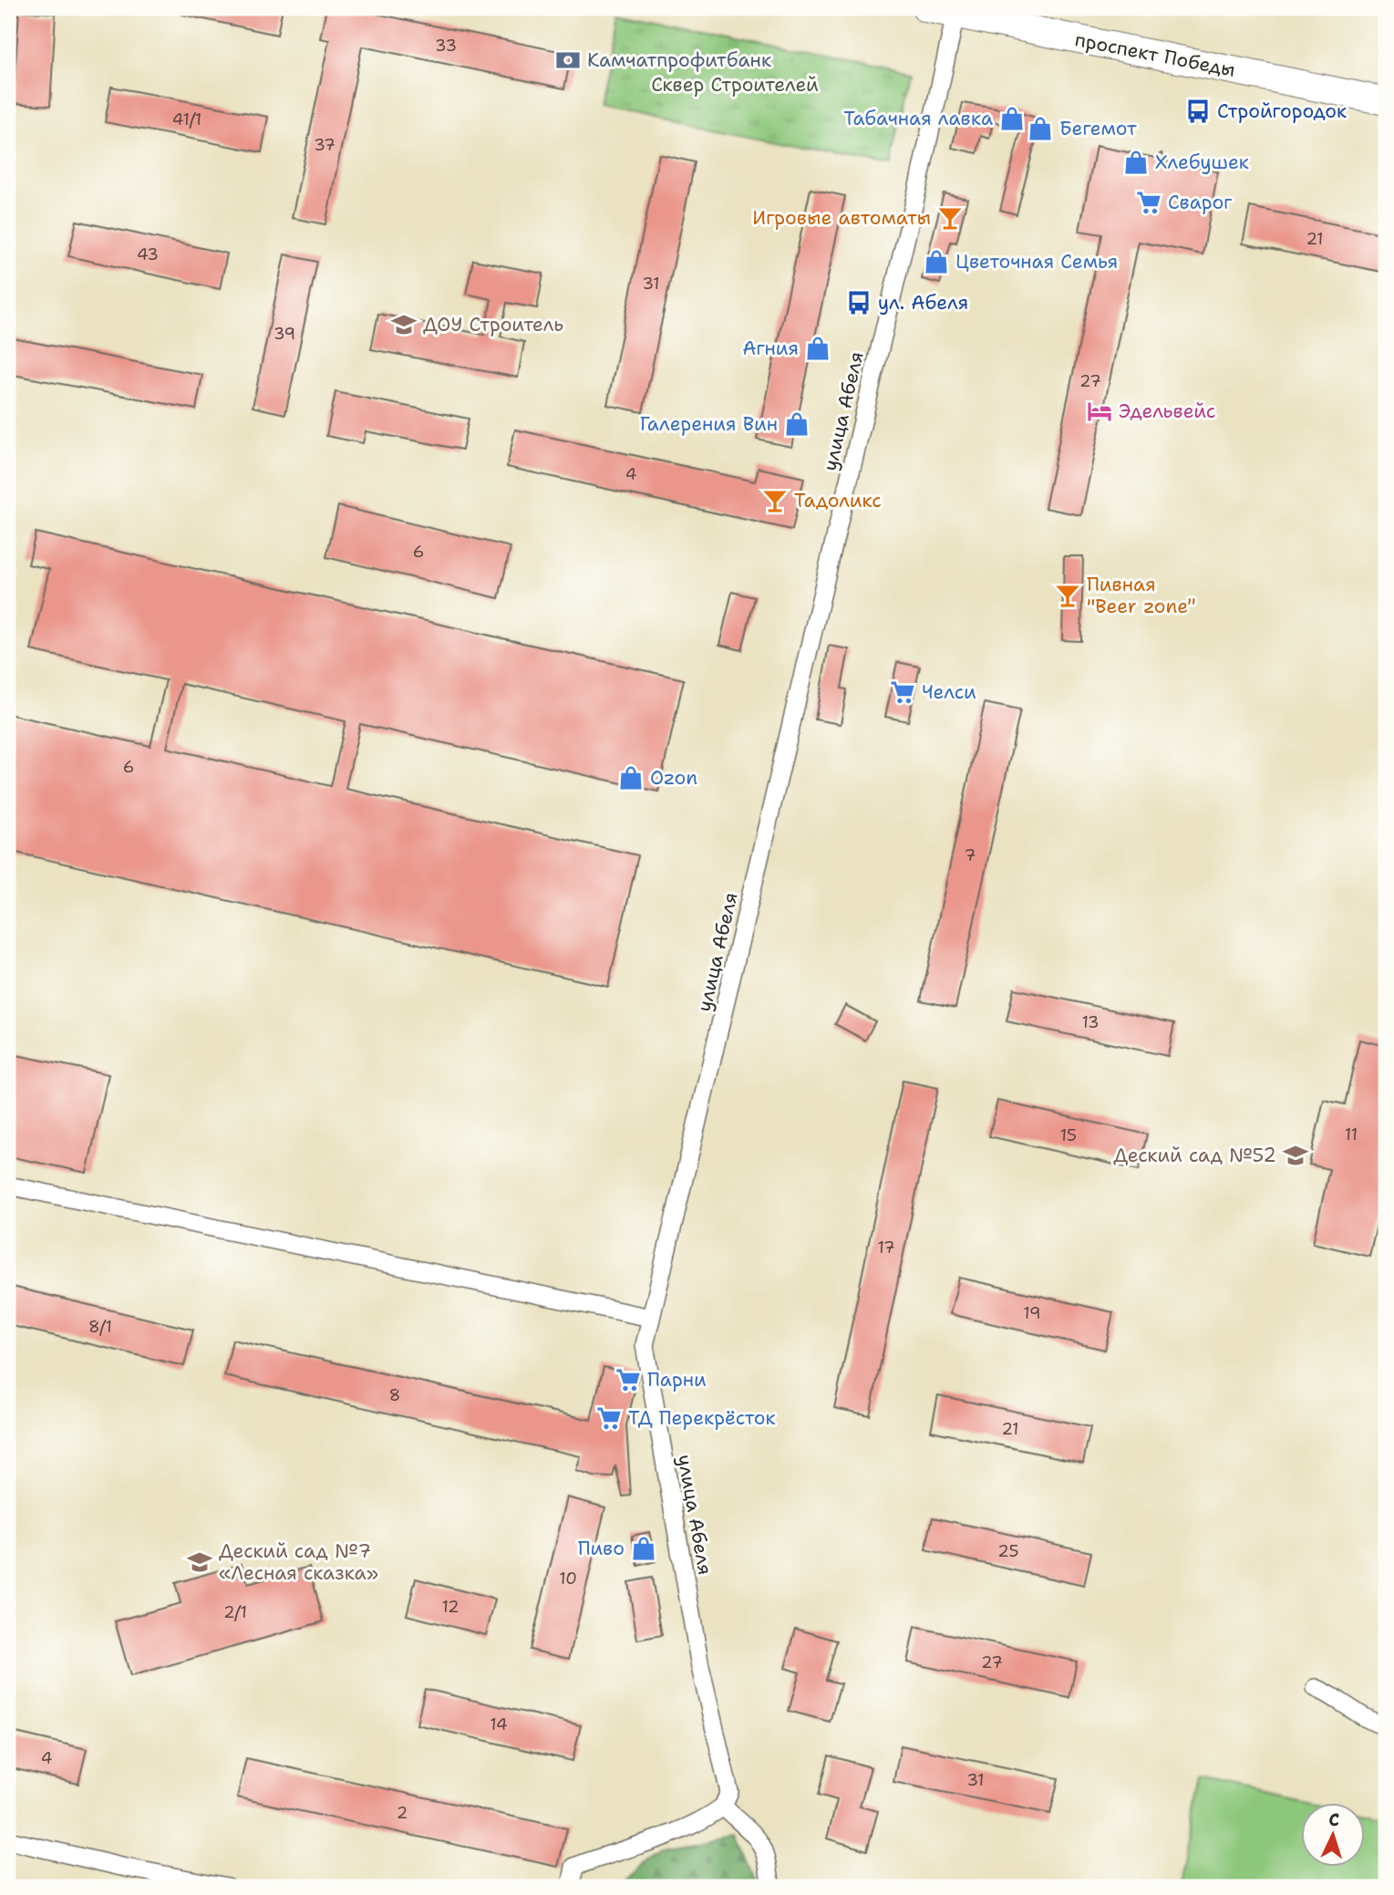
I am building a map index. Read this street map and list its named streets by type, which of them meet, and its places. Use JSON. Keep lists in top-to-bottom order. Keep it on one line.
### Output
{"streets":{"main road":["проспект Победы"],"street":["улица Абеля"]},"crossings":[["проспект Победы","улица Абеля"]],"parks":["Сквер Строителей"],"places":{"bank":["Камчатпрофитбанк"],"bus stop":["Стройгородок","ул. Абеля"],"shop":["Табачная лавка","Бегемот","Хлебушек","Цветочная Семья","Агния","Галерения Вин","Ozon","Пиво"],"supermarket":["Сварог","Челси","Парни","ТД Перекрёсток"],"bar":["Игровые автоматы","Тадоликс","Пивная \"Beer zone\""],"school or university":["ДОУ Строитель","Деский сад №52","Деский сад №7 «Лесная сказка»"],"hotel":["Эдельвейс"]},"house_numbers":["33","41/1","37","21","43","31","39","27","4","6","6","7","13","11","15","17","19","8/1","8","21","25","10","12","2/1","27","14","4","31","2"],"north":"top"}
